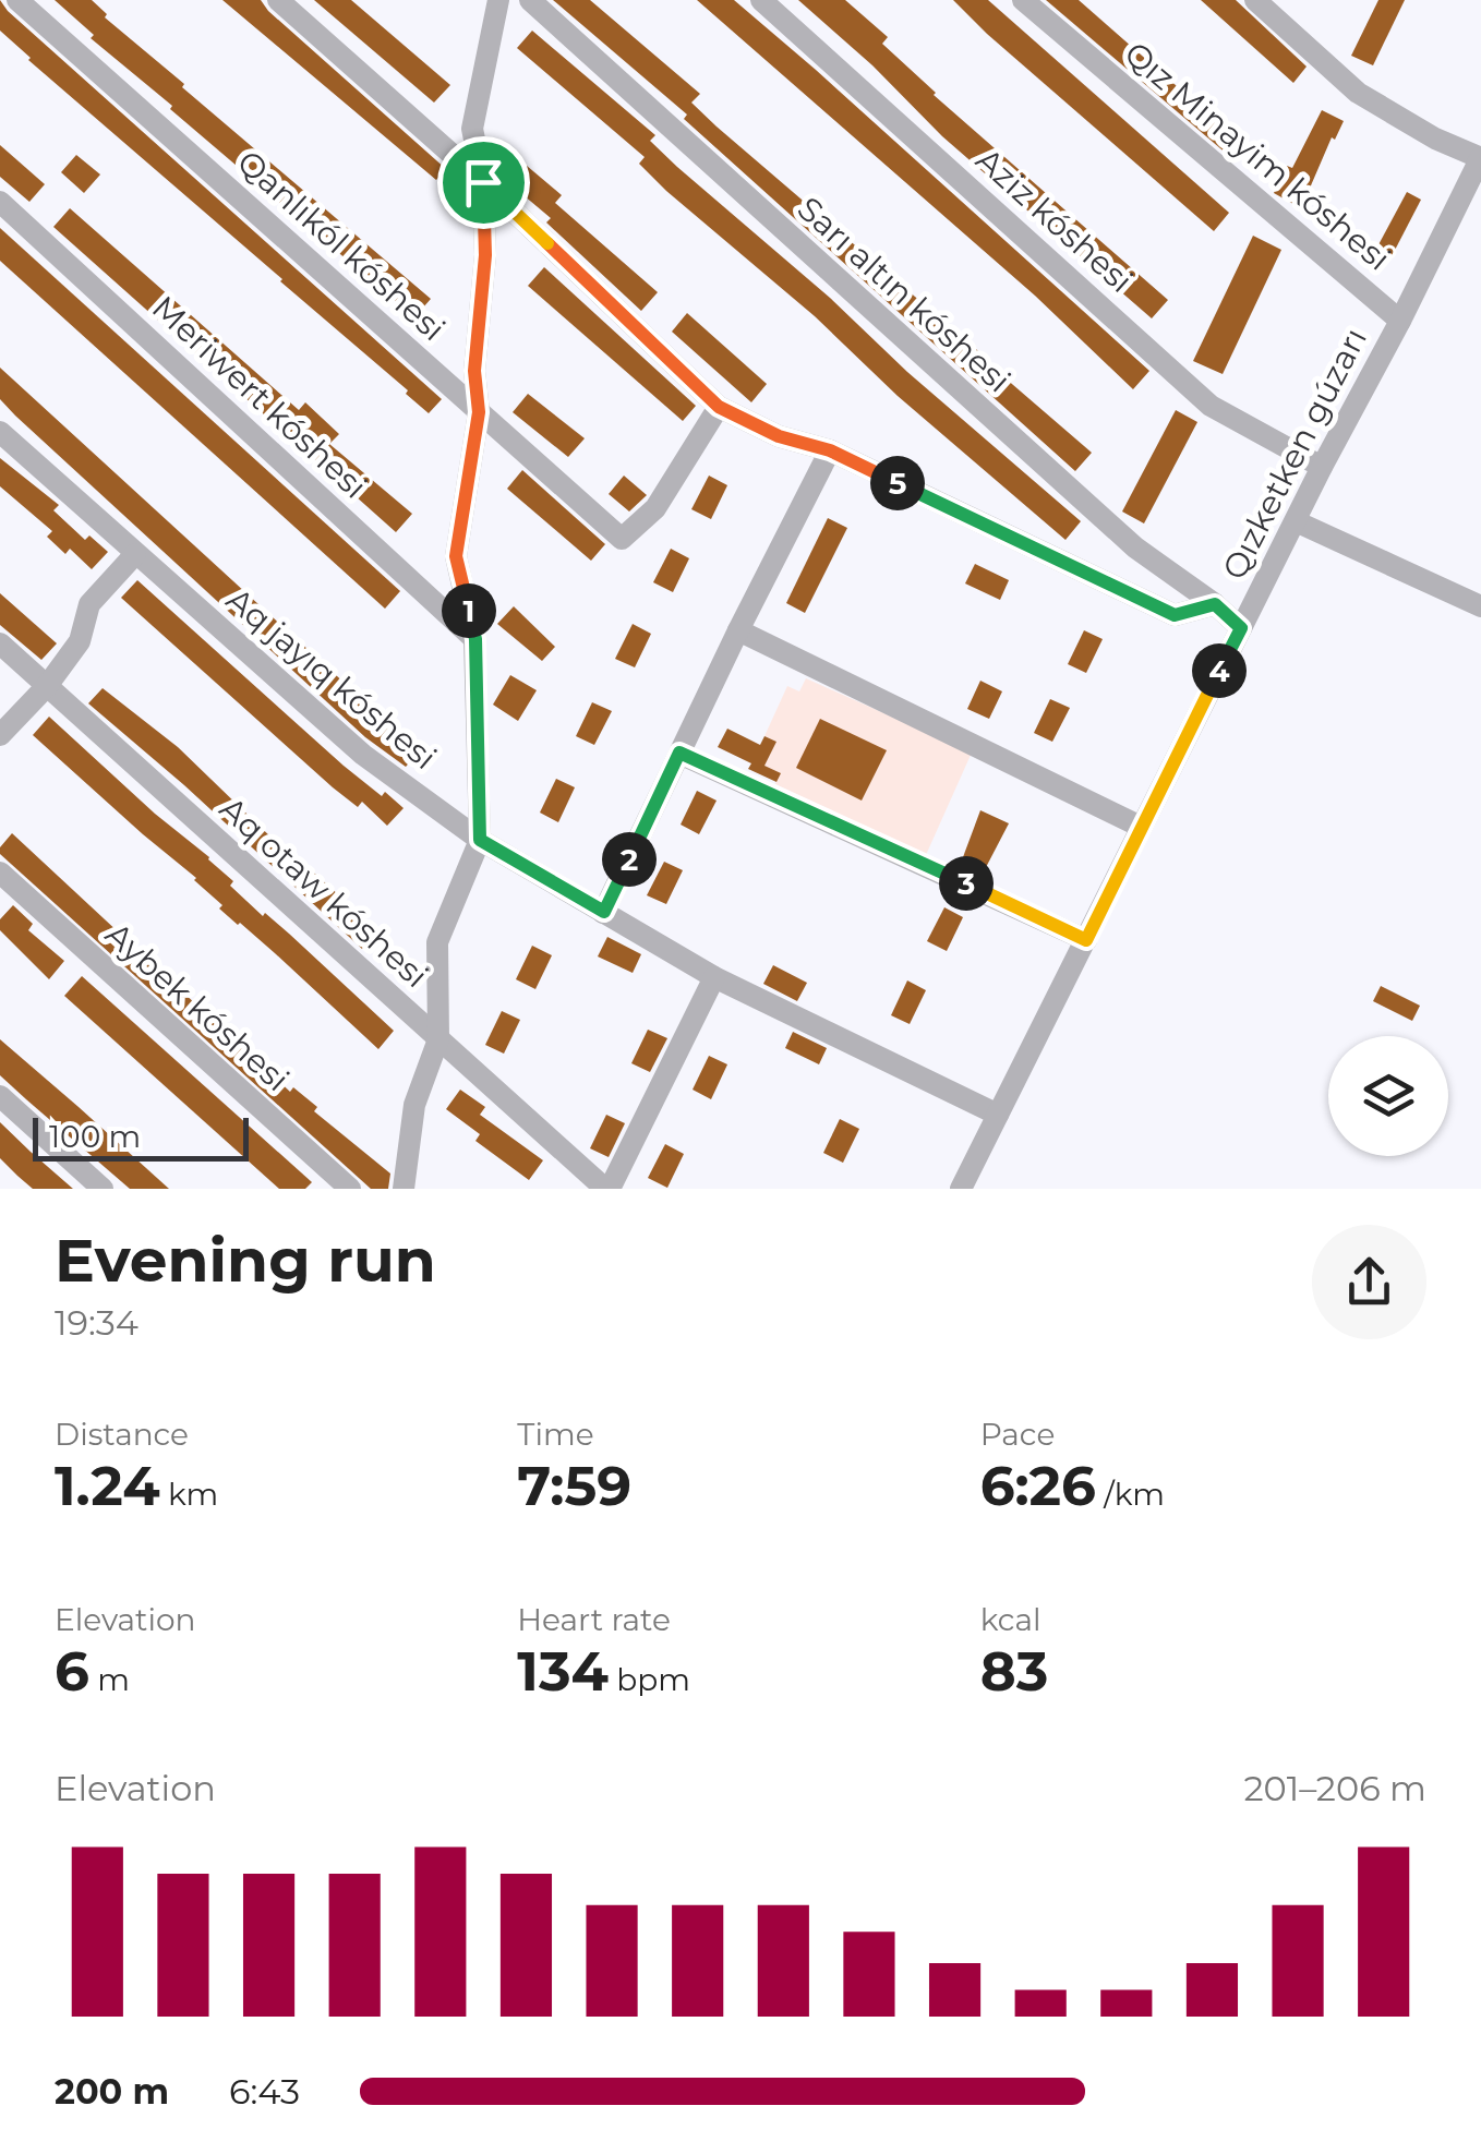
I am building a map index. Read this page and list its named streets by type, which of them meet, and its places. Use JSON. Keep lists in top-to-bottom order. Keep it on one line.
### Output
{"streets":{"street":["Qız Minayim kóshesi","Aziz kóshesi","Qanlıkól kóshesi","Sarı altın kóshesi","Meriwert kóshesi","Qızketken gúzarı","Aq jayıq kóshesi","Aq otaw kóshesi","Aybek kóshesi"]},"crossings":[["Qız Minayim kóshesi","Qızketken gúzarı"],["Aziz kóshesi","Qızketken gúzarı"],["Sarı altın kóshesi","Qızketken gúzarı"],["Qızketken gúzarı","Aq jayıq kóshesi"]],"scale_bar":"100 m","page":{"pins":["5","1","4","2","3"],"scale":"100 m","heading":["Evening run","19:34"],"stats":[["Distance","1.24 km"],["Time","7:59"],["Pace","6:26 /km"],["Elevation","6 m"],["Heart rate","134 bpm"],["kcal","83"]],"chart":["Elevation","201–206 m"],"list":[{"name":"200 m","note":"6:43"}]}}
